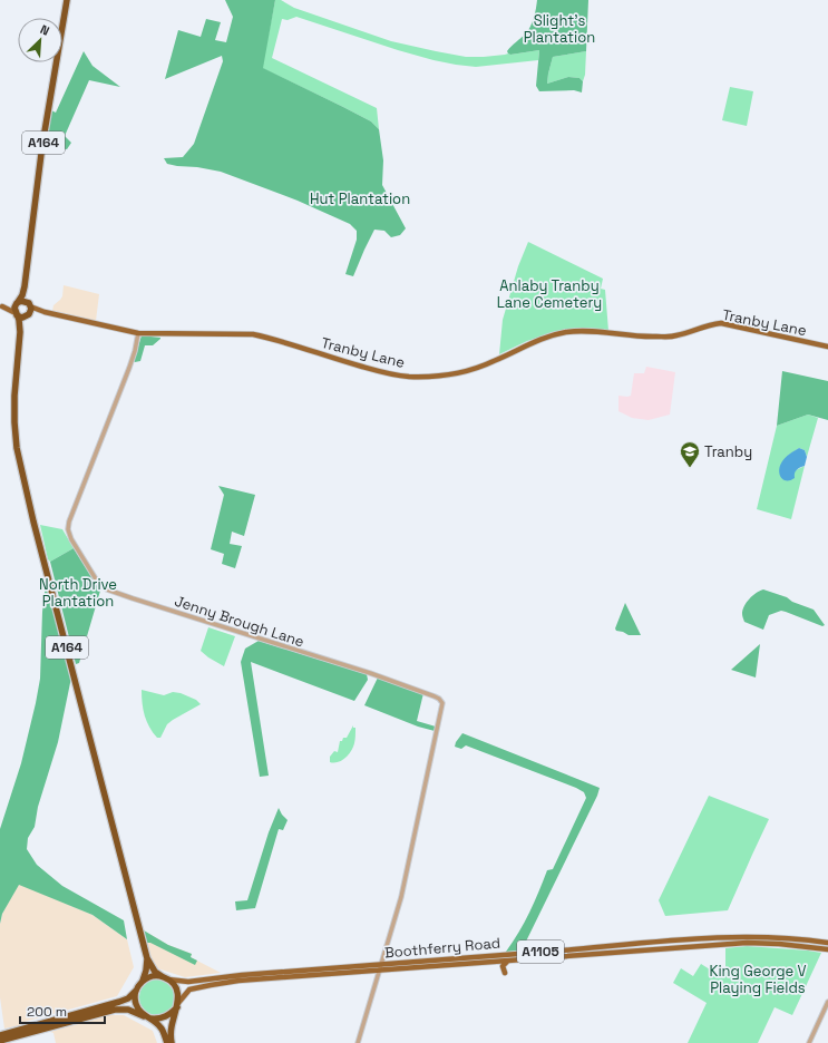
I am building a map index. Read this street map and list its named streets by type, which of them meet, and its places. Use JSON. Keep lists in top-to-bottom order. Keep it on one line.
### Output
{"streets":{"highway":["A164"],"main road":["Tranby Lane","Boothferry Road","A1105"],"street":["Jenny Brough Lane"]},"crossings":[["A164","Tranby Lane"],["A164","Boothferry Road"],["Tranby Lane","Jenny Brough Lane"],["Jenny Brough Lane","Boothferry Road"]],"parks":["Slight's Plantation","Hut Plantation","Anlaby Tranby Lane Cemetery","North Drive Plantation","King George V Playing Fields"],"places":{"school or university":["Tranby"]},"scale_bar":"200 m","north":"top right"}
